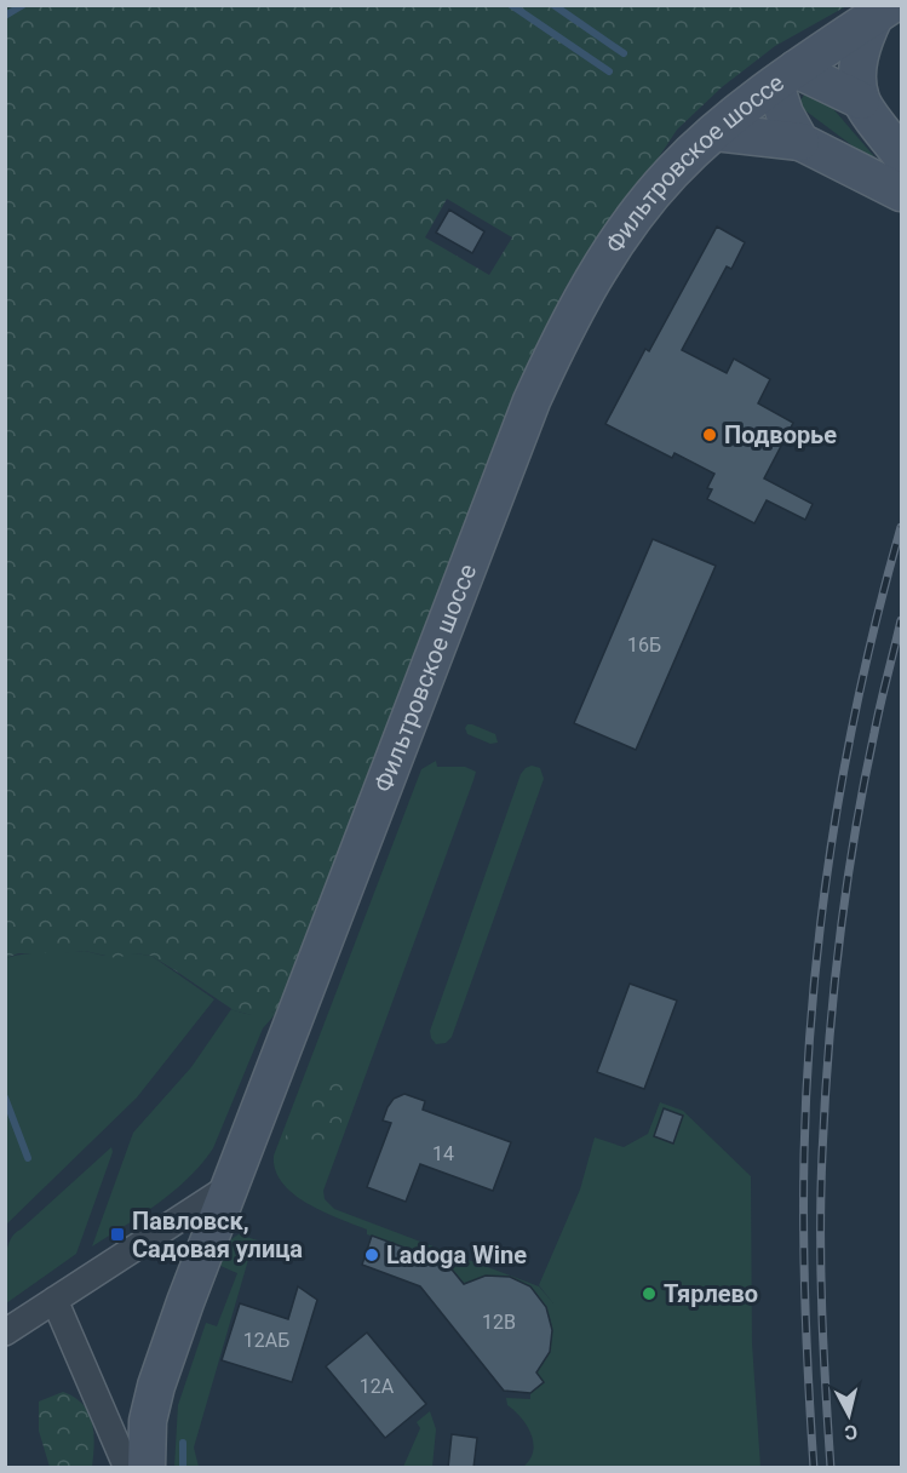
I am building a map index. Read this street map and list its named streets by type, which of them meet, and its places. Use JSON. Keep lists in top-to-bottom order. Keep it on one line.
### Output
{"streets":{"main road":["Фильтровское шоссе"]},"places":{"other":["Подворье","Ladoga Wine","Тярлево"],"transit":["Павловск, Садовая улица"]},"house_numbers":["16Б","14","12В","12АБ","12А"],"north":"bottom"}
